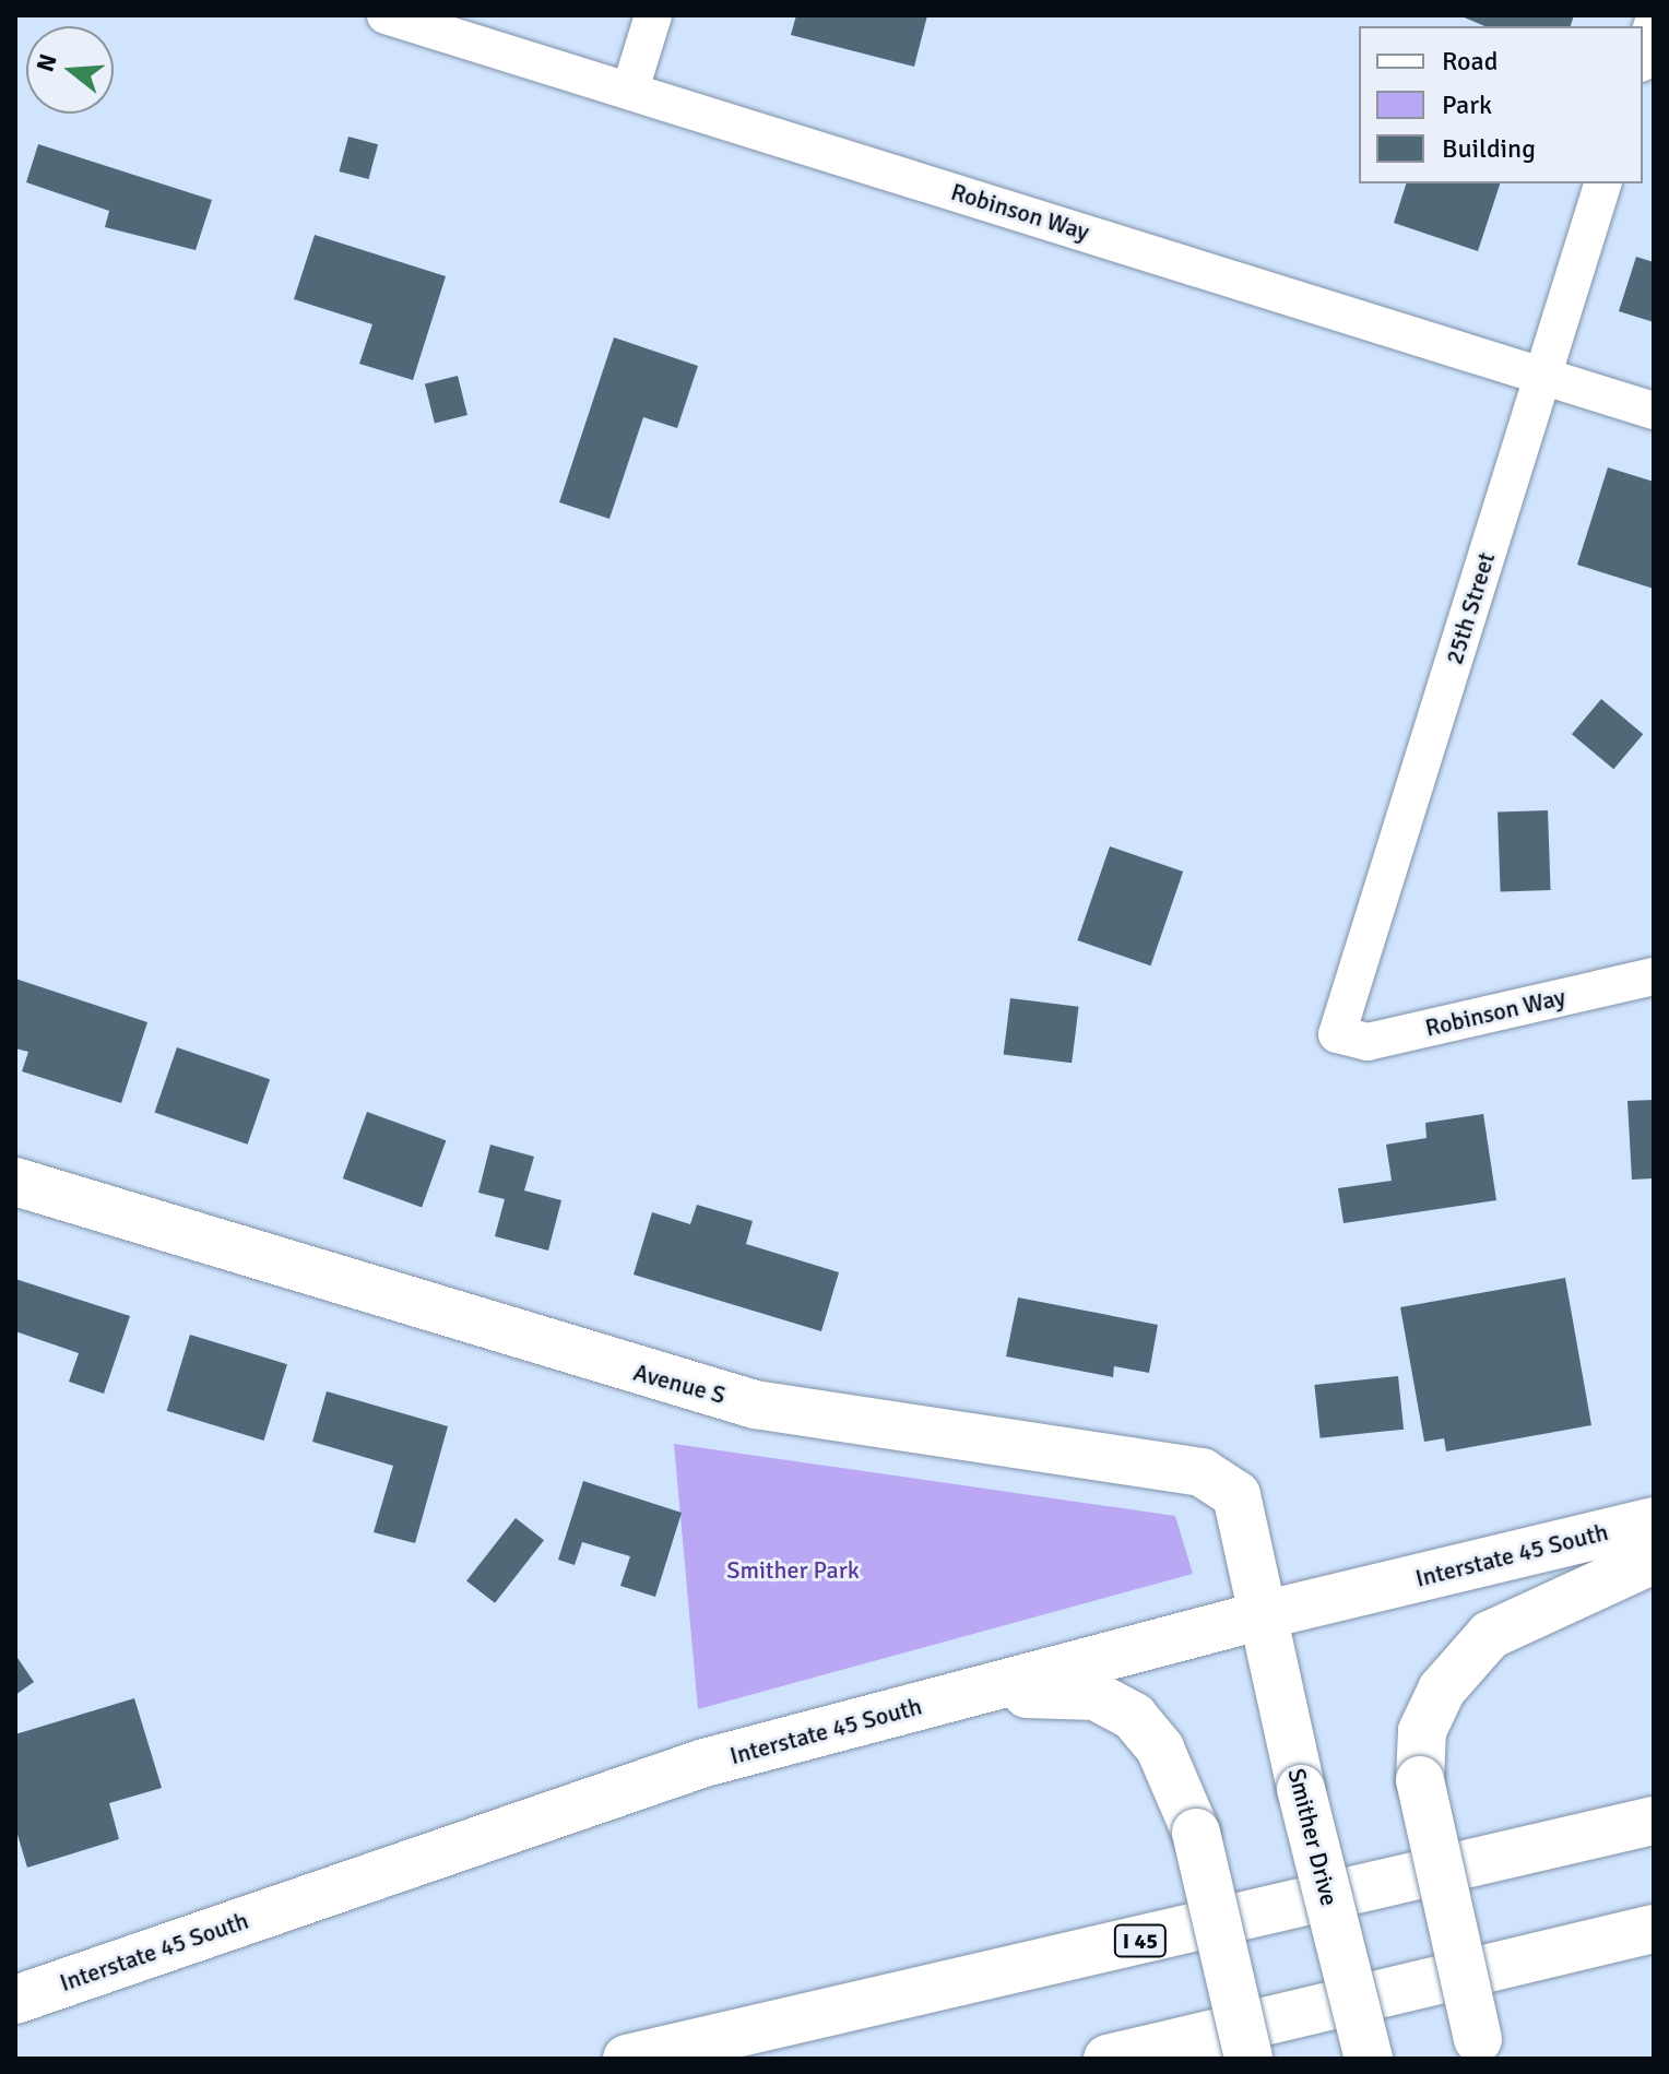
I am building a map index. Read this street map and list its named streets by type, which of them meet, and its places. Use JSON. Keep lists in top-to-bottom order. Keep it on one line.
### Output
{"streets":{"main road":["Avenue S","Interstate 45 South","Smither Drive","I 45"],"street":["Robinson Way","25th Street"]},"crossings":[["Robinson Way","25th Street"],["Avenue S","Interstate 45 South"],["Avenue S","Smither Drive"],["Interstate 45 South","Smither Drive"]],"parks":["Smither Park"],"legend":["Road","Park","Building"],"north":"left"}
